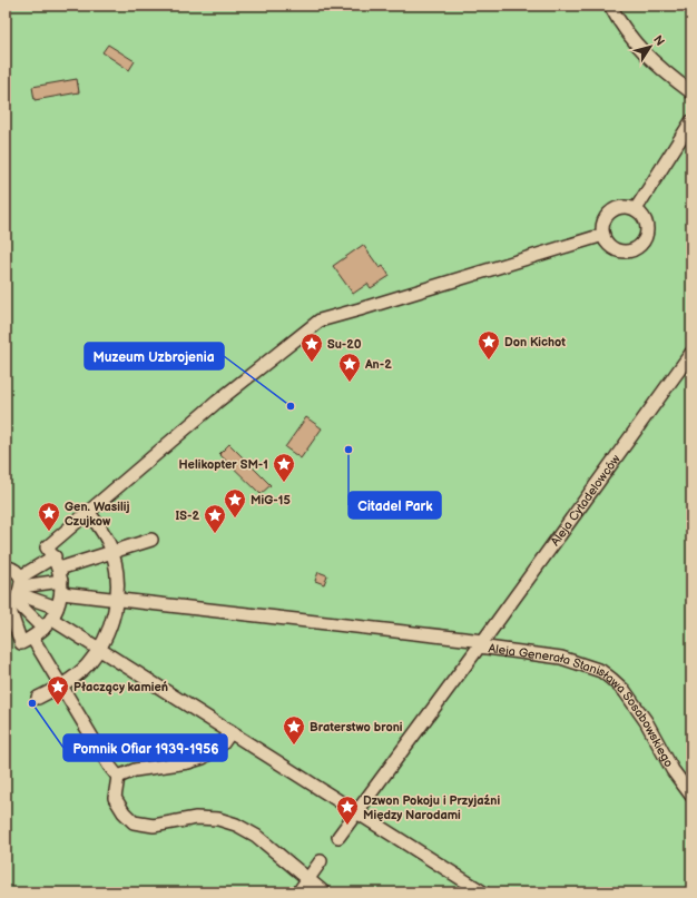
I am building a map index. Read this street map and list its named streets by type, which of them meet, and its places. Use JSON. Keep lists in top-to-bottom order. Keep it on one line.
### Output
{"streets":{"street":["Aleja Cytadelowców","Aleja Generała Stanisława Sosabowskiego"]},"crossings":[["Aleja Cytadelowców","Aleja Generała Stanisława Sosabowskiego"]],"places":{"place":["Don Kichot","Su-20","An-2","Helikopter SM-1","MiG-15","Gen. Wasilij Czujkow","IS-2","Płaczący kamień","Braterstwo broni","Dzwon Pokoju i Przyjaźni Między Narodami"],"other":["Muzeum Uzbrojenia","Citadel Park","Pomnik Ofiar 1939-1956"]},"north":"top right"}
